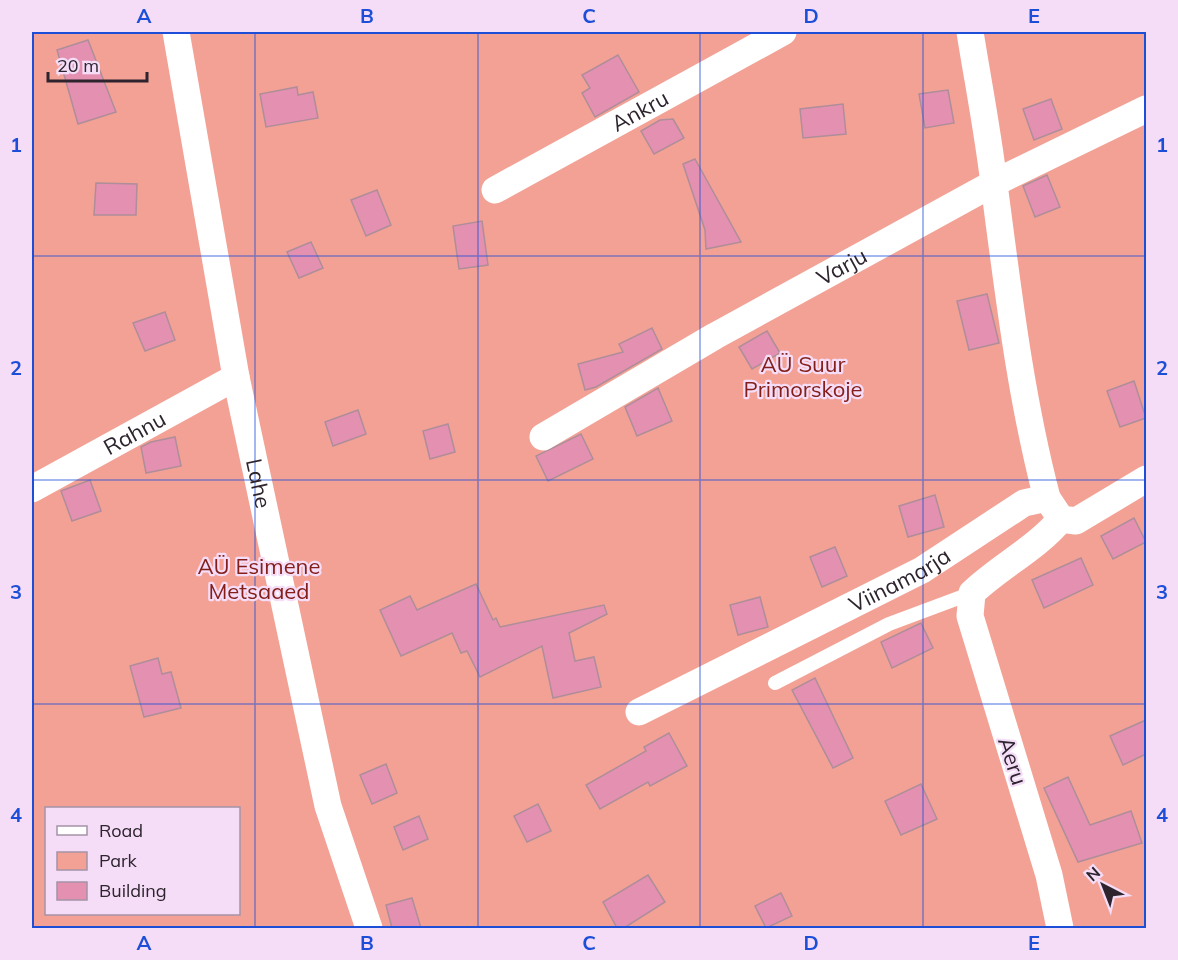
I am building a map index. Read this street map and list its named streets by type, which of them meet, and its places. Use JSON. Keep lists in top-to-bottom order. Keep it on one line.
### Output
{"streets":{"street":["Ankru","Varju","Rahnu","Lahe","Viinamarja","Aeru"]},"crossings":[["Rahnu","Lahe"]],"parks":["AÜ Suur Primorskoje","AÜ Esimene Metsaaed"],"legend":["Road","Park","Building"],"scale_bar":"20 m","north":"top left","grid":{"columns":["A","B","C","D","E"],"rows":["1","2","3","4"]}}
